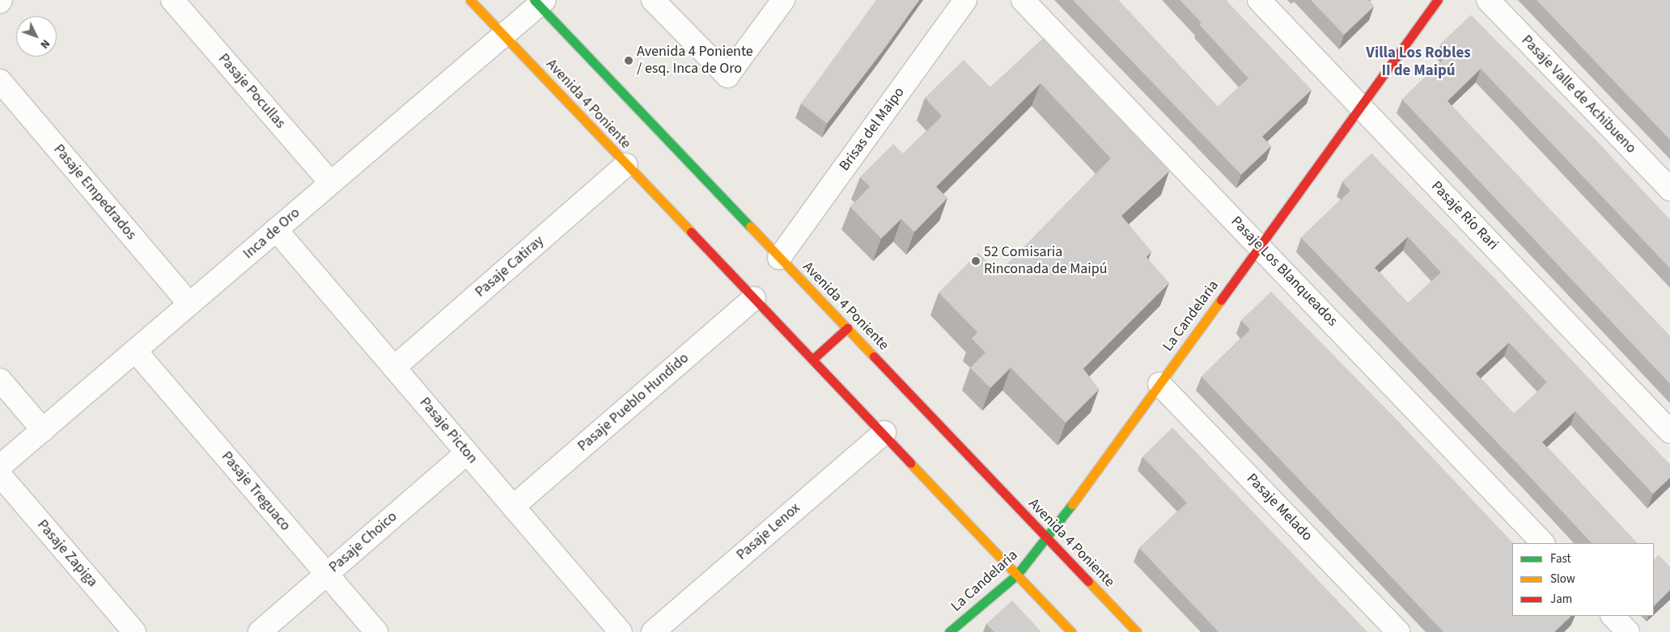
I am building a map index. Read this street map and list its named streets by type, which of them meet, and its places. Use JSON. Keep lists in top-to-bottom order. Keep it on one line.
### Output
{"streets":{"street":["Pasaje Pocullas","Pasaje Valle de Achibueno","Avenida 4 Poniente","Brisas del Maipo","Pasaje Empedrados","Pasaje Río Rari","Inca de Oro","Pasaje Catiray","Pasaje Los Blanqueados","La Candelaria","Pasaje Pueblo Hundido","Pasaje Picton","Pasaje Treguaco","Pasaje Melado","Pasaje Lenox","Pasaje Choico","Pasaje Zapiga"]},"crossings":[["Pasaje Pocullas","Inca de Oro"],["Avenida 4 Poniente","Brisas del Maipo"],["Avenida 4 Poniente","Inca de Oro"],["Avenida 4 Poniente","Pasaje Catiray"],["Avenida 4 Poniente","La Candelaria"],["Avenida 4 Poniente","Pasaje Pueblo Hundido"],["Avenida 4 Poniente","Pasaje Lenox"],["Pasaje Empedrados","Inca de Oro"],["Pasaje Río Rari","La Candelaria"],["Inca de Oro","Pasaje Picton"],["Inca de Oro","Pasaje Treguaco"],["Pasaje Catiray","Pasaje Picton"],["Pasaje Los Blanqueados","La Candelaria"],["La Candelaria","Pasaje Melado"],["Pasaje Pueblo Hundido","Pasaje Picton"],["Pasaje Picton","Pasaje Choico"],["Pasaje Treguaco","Pasaje Choico"]],"districts":["Villa Los Robles II de Maipú"],"places":["Avenida 4 Poniente / esq. Inca de Oro","52 Comisaria Rinconada de Maipú"],"legend":["Fast","Slow","Jam"],"north":"bottom right"}
